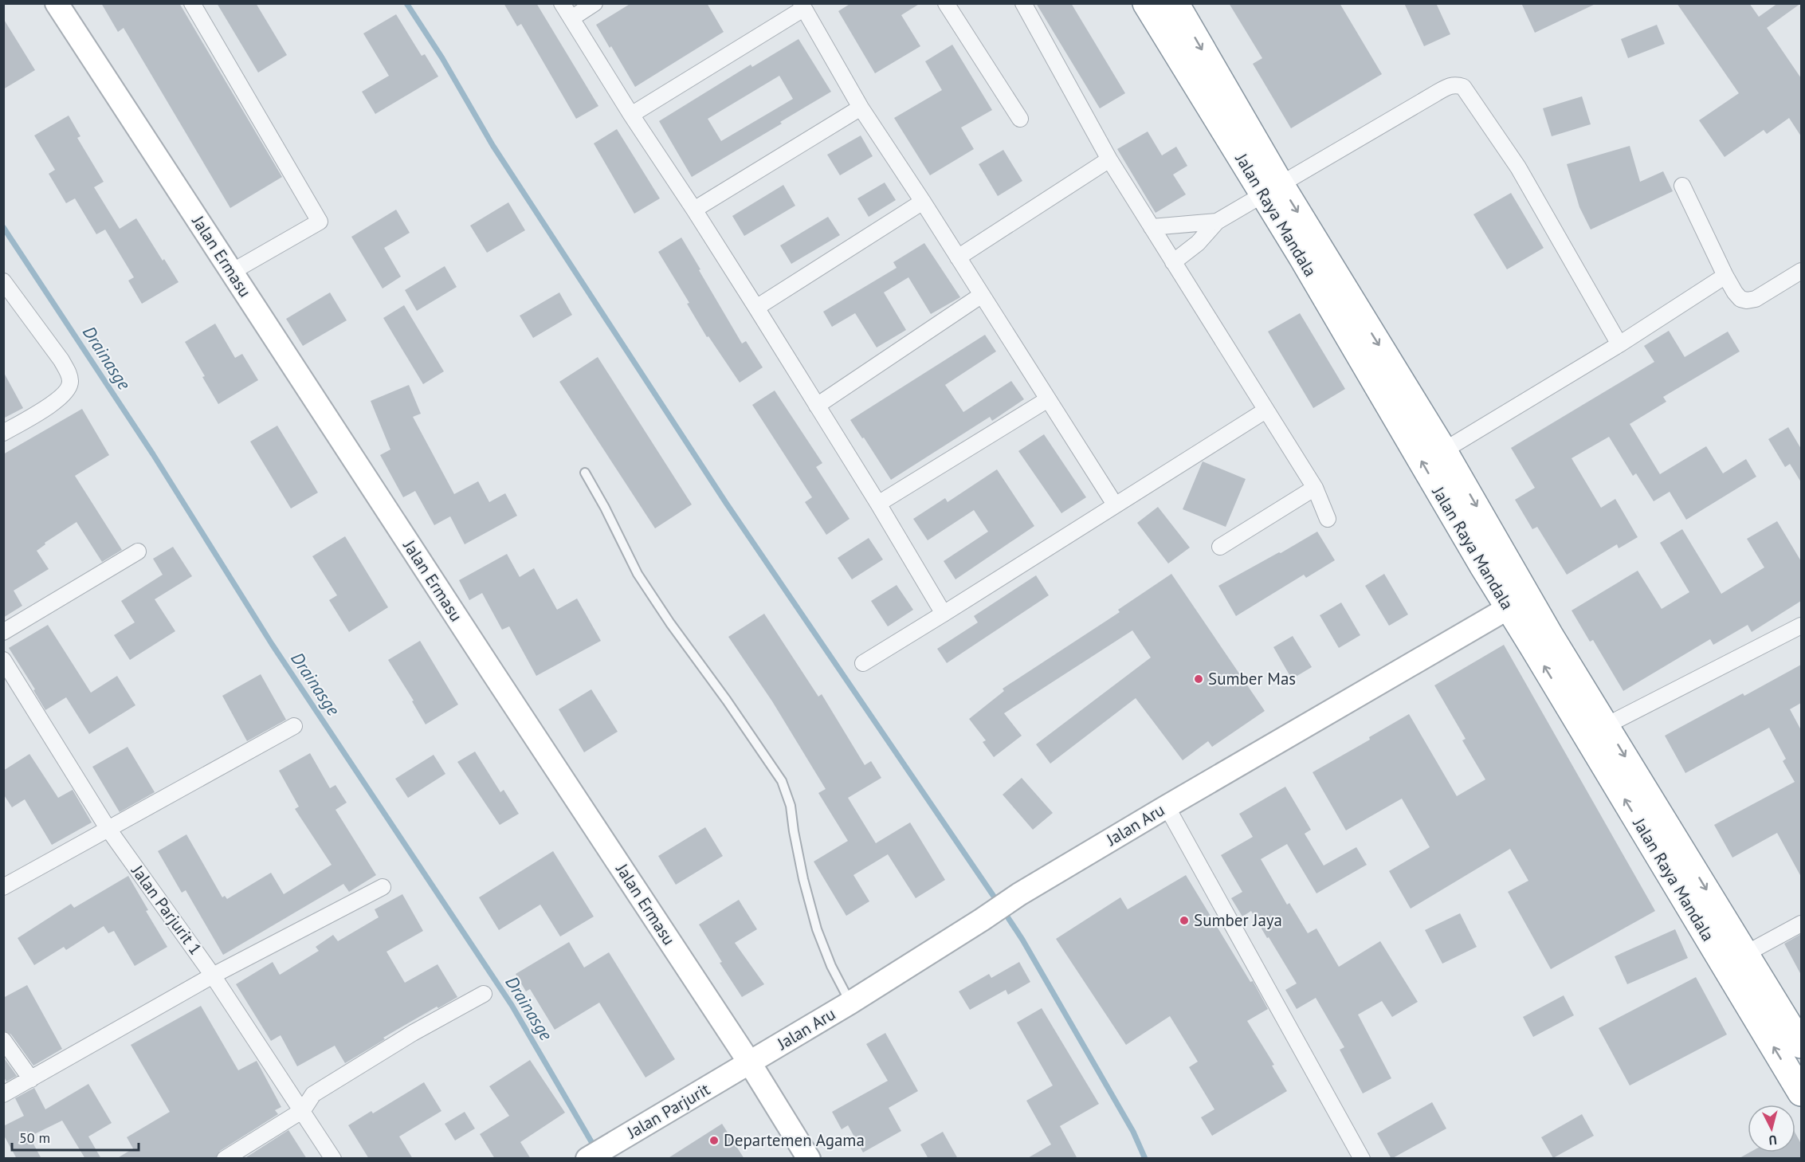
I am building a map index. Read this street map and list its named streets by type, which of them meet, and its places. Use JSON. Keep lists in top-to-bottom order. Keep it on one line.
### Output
{"streets":{"highway":["Jalan Raya Mandala"],"street":["Jalan Ermasu","Jalan Aru","Jalan Parjurit 1","Jalan Parjurit"]},"crossings":[["Jalan Raya Mandala","Jalan Aru"],["Jalan Ermasu","Jalan Aru"],["Jalan Ermasu","Jalan Parjurit"],["Jalan Aru","Jalan Parjurit"]],"water":["Drainasge"],"places":["Sumber Mas","Sumber Jaya","Departemen Agama"],"scale_bar":"50 m","north":"bottom"}
